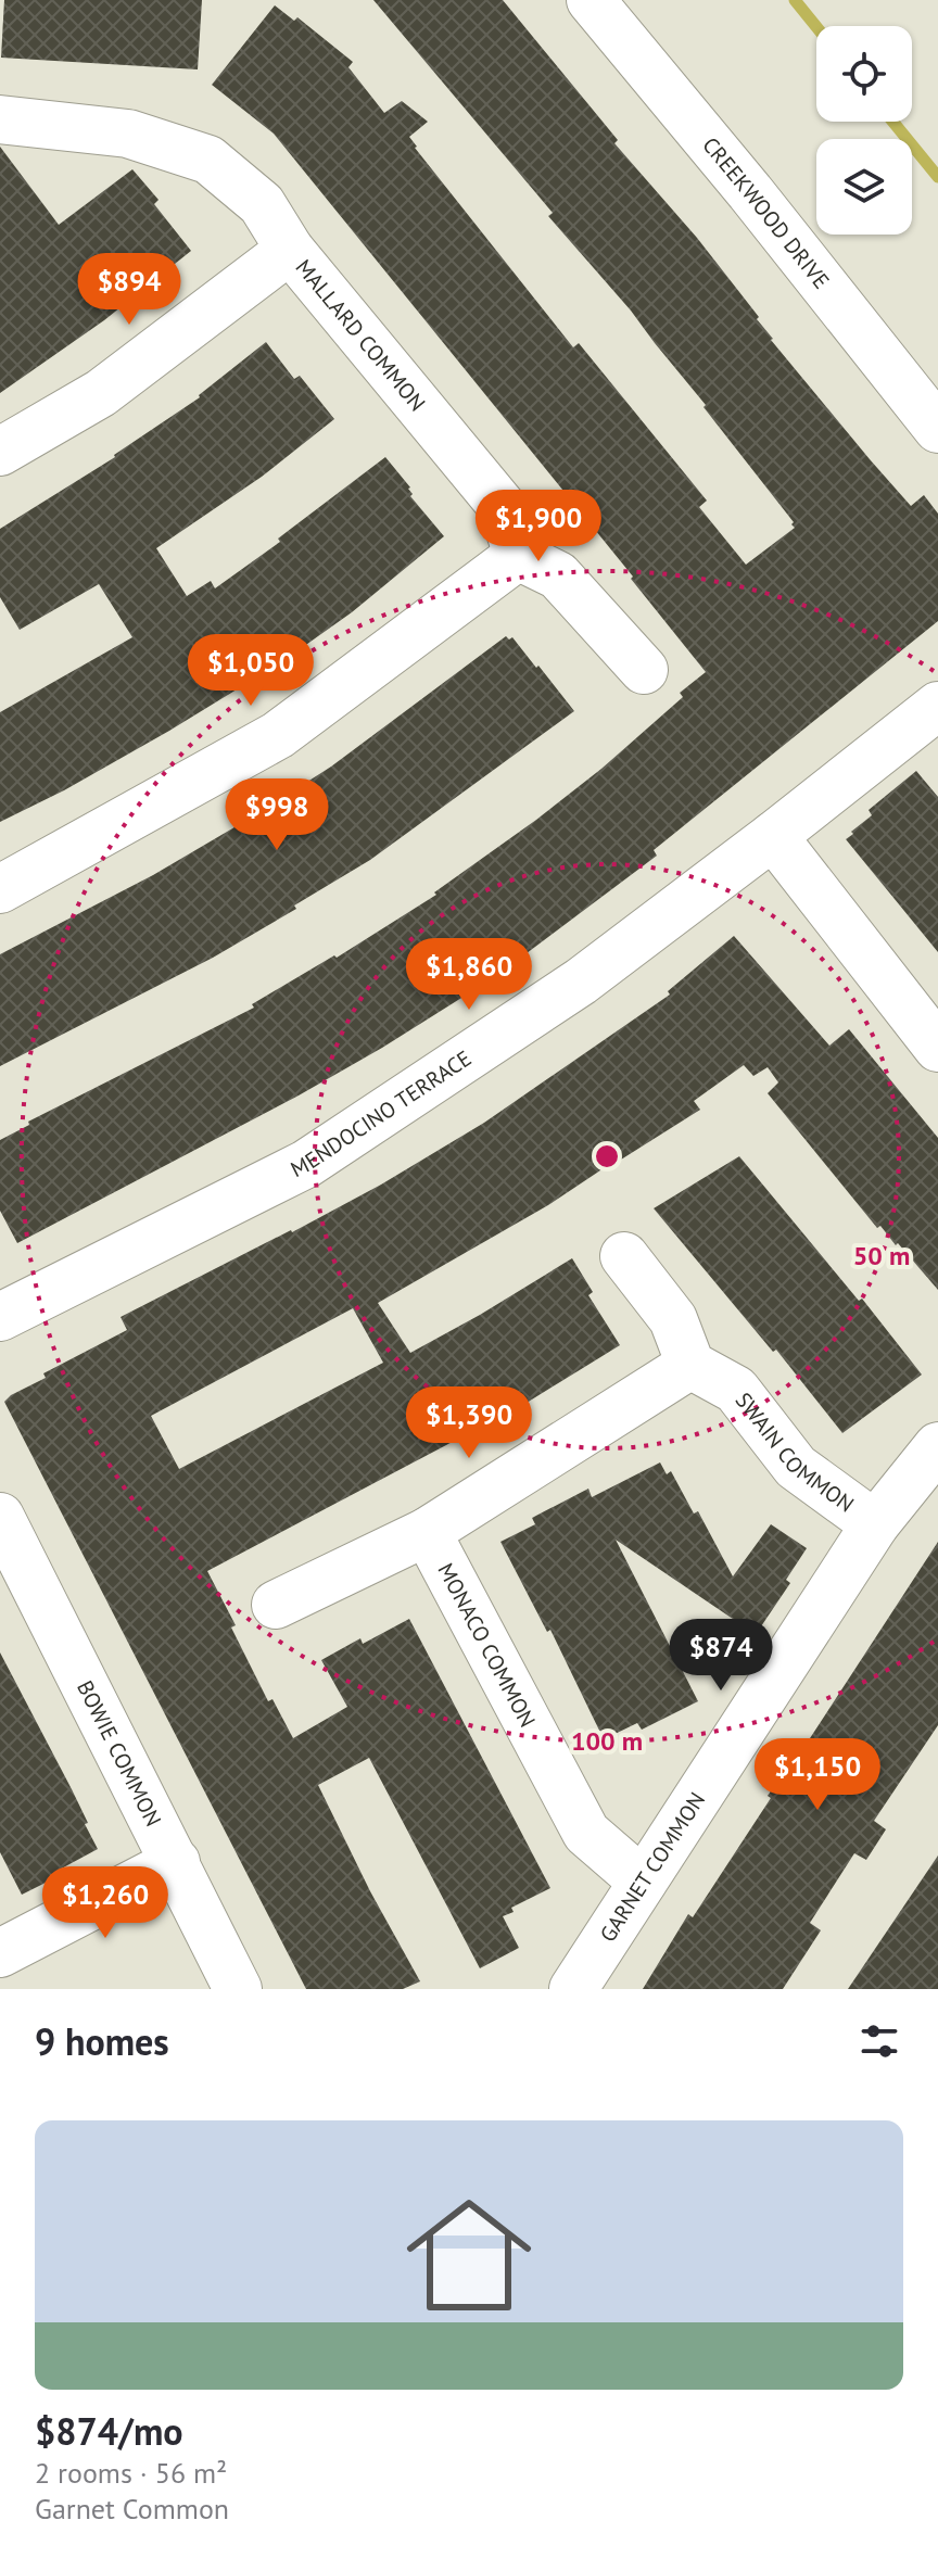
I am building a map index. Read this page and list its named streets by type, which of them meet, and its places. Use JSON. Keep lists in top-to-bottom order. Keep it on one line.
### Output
{"streets":{"street":["CREEKWOOD DRIVE","MALLARD COMMON","MENDOCINO TERRACE","SWAIN COMMON","MONACO COMMON","BOWIE COMMON","GARNET COMMON"]},"crossings":[["SWAIN COMMON","GARNET COMMON"],["MONACO COMMON","GARNET COMMON"]],"page":{"price":["$894","$1,900","$1,050","$998","$1,860","$1,390","$874","$1,150","$1,260"],"heading":"9 homes","list":[{"name":"$874/mo","note":"2 rooms · 56 m² · Garnet Common"}]},"rings":["50 m","100 m"]}
